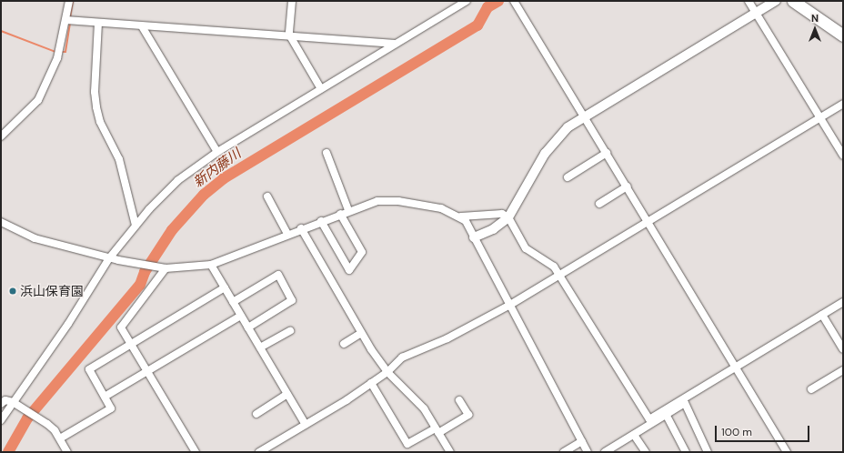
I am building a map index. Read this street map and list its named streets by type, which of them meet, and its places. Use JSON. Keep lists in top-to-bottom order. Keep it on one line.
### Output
{"water":["新内藤川"],"places":["浜山保育園"],"scale_bar":"100 m","north":"top"}
